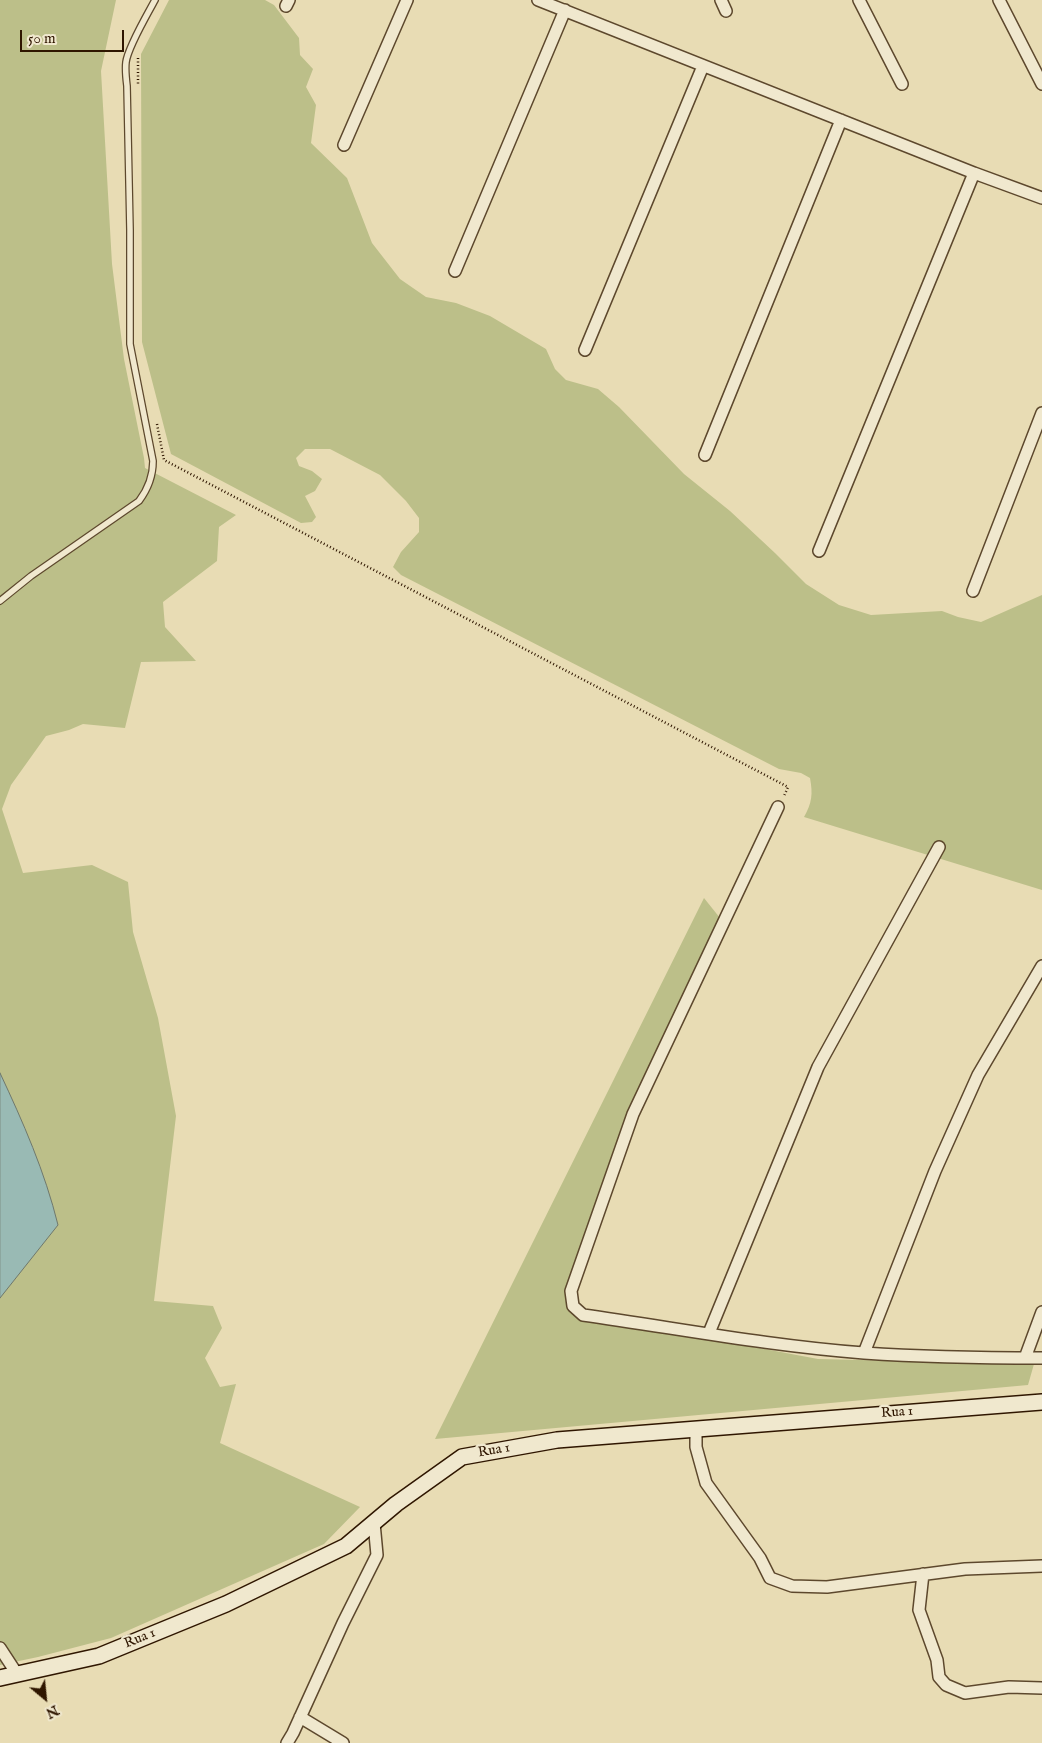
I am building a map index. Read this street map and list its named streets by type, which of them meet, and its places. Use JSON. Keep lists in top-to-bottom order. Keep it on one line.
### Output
{"streets":{"street":["Rua 1"]},"scale_bar":"50 m","north":"bottom right"}
